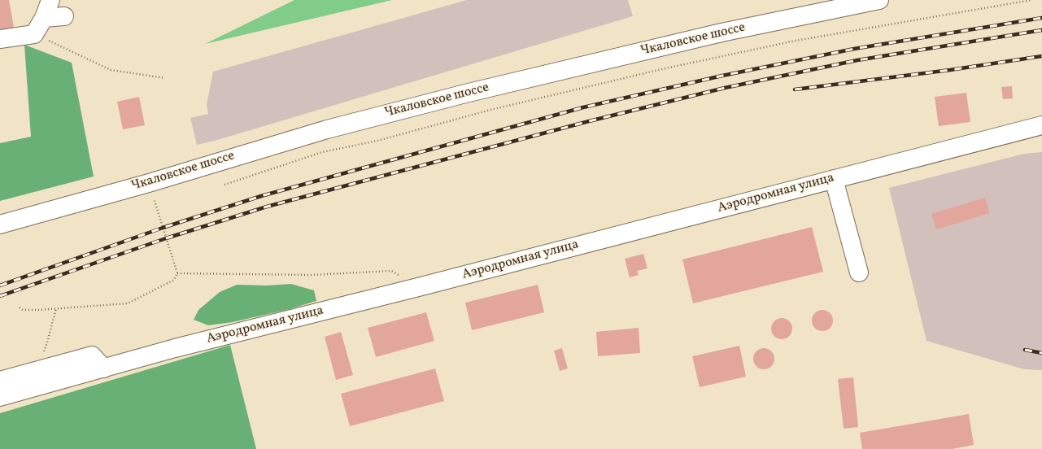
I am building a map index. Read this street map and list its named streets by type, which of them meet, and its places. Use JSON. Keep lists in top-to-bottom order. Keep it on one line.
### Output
{"streets":{"street":["Чкаловское шоссе","Аэродромная улица"]}}
